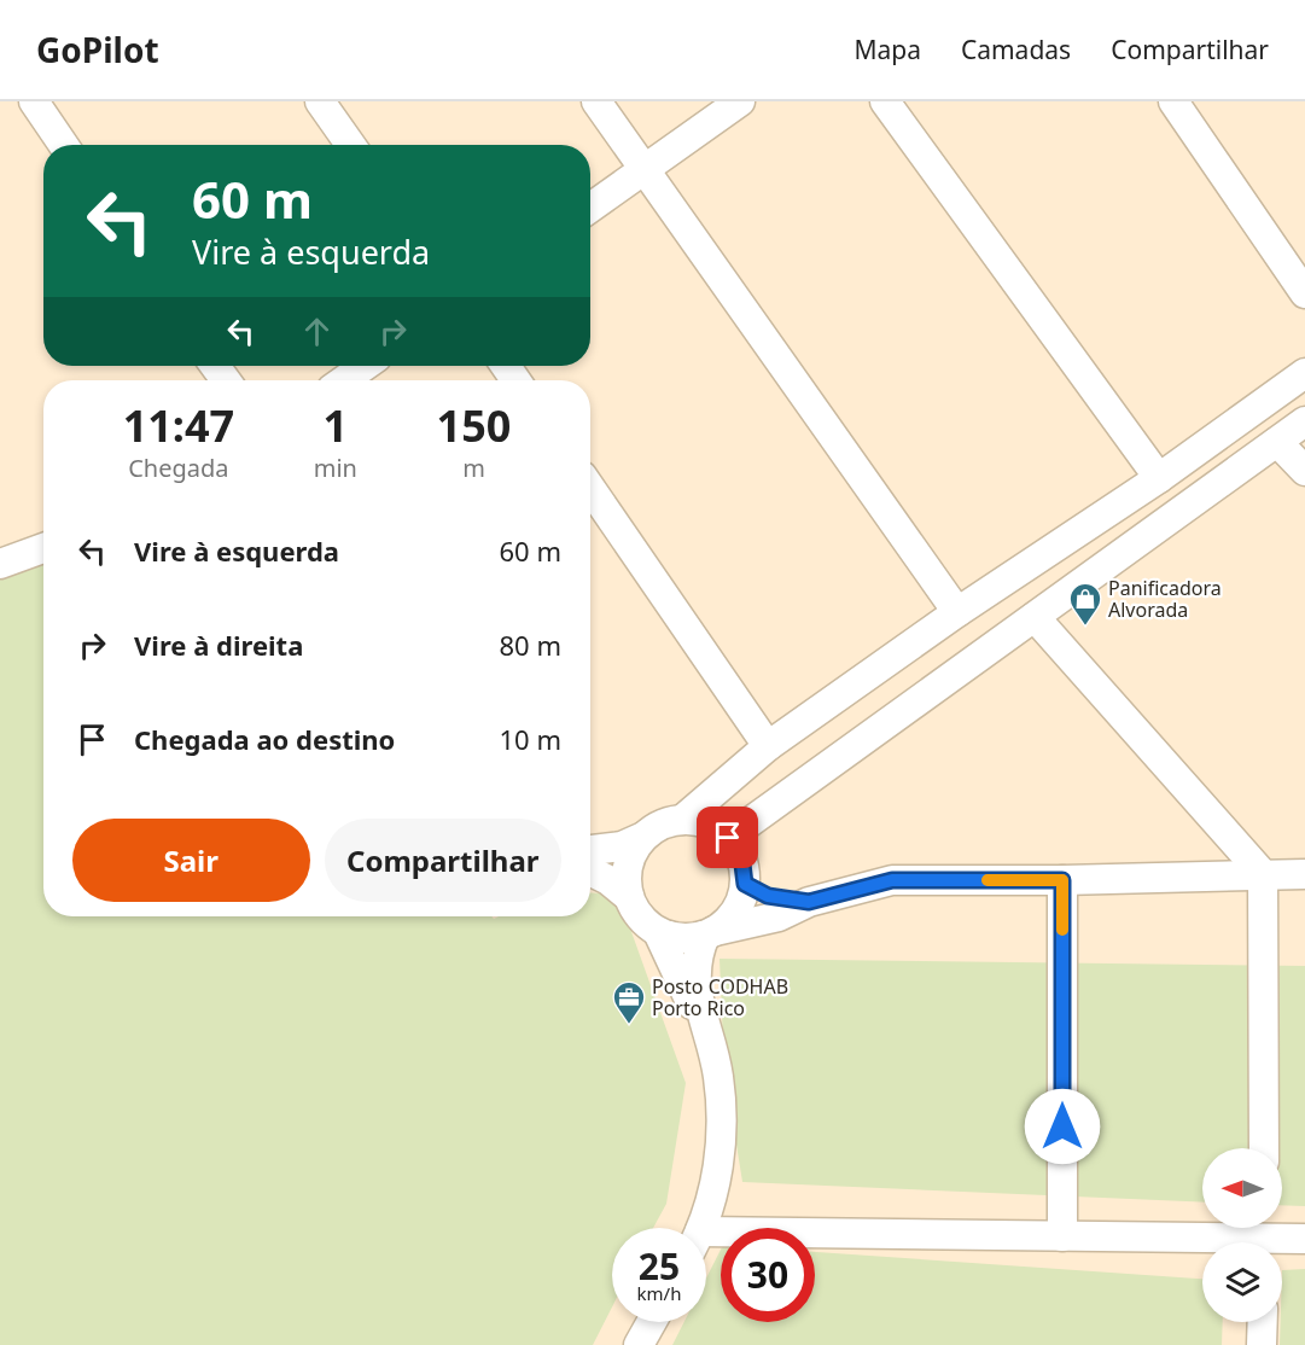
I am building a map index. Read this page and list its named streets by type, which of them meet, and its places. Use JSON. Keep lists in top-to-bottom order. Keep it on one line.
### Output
{"places":{"shop":["Panificadora Alvorada"],"office":["Posto CODHAB Porto Rico"]},"north":"left","page":{"header":"GoPilot","nav":["Mapa","Camadas","Compartilhar"],"turn":["60 m","Vire à esquerda"],"eta":["11:47","Chegada","1","min","150","m"],"list":[{"name":"Vire à esquerda","value":"60 m"},{"name":"Vire à direita","value":"80 m"},{"name":"Chegada ao destino","value":"10 m"}],"buttons":["Sair","Compartilhar"],"speed":"25 km/h","limit":"30"}}
